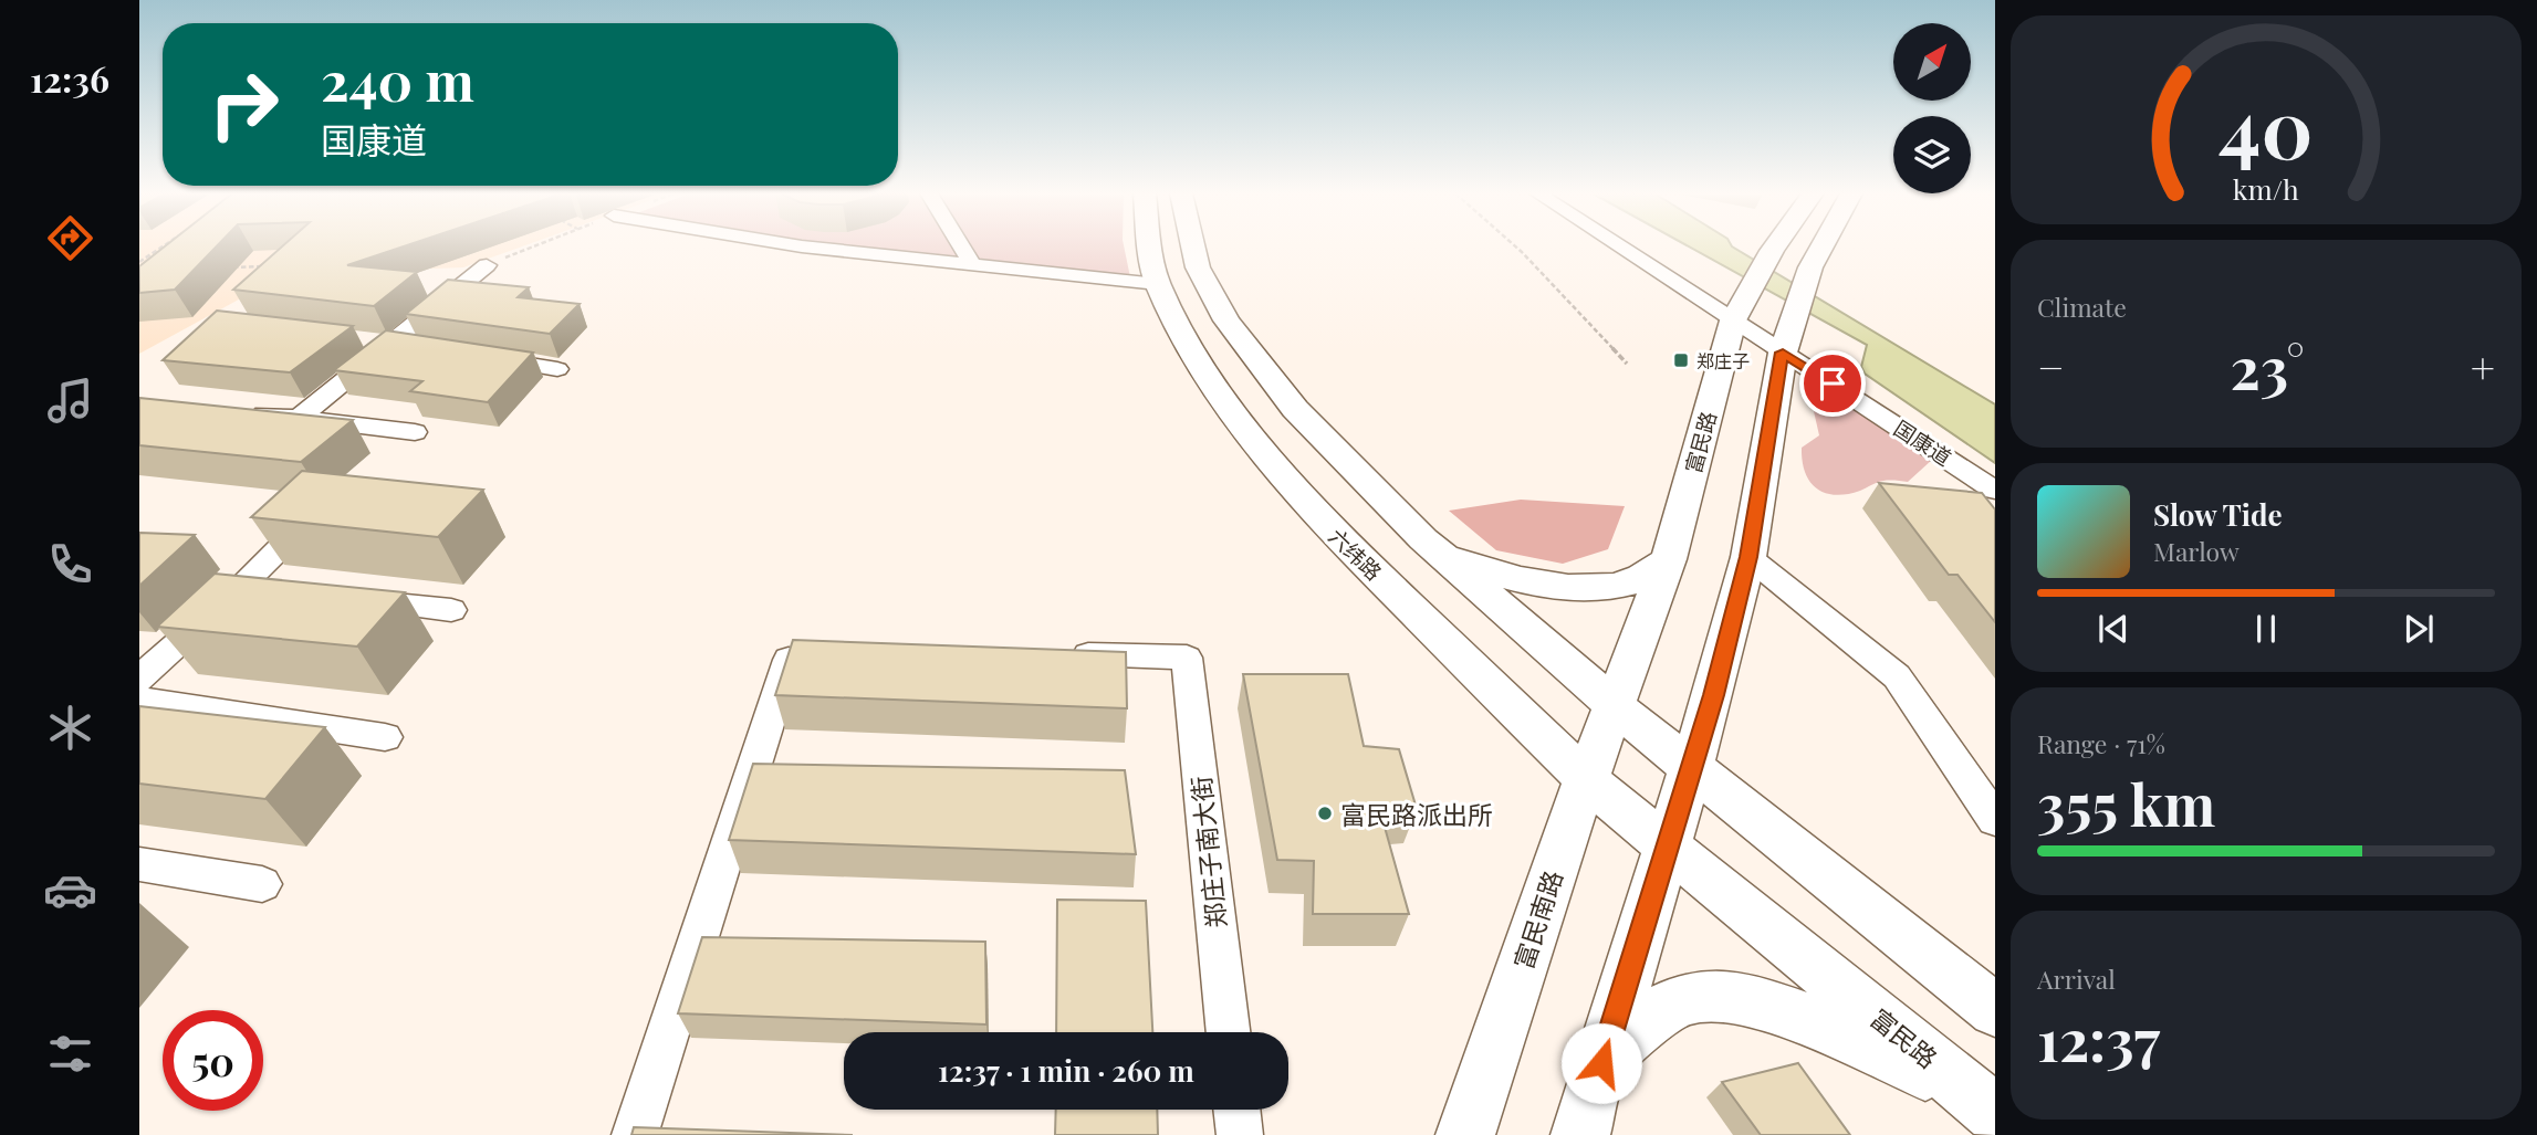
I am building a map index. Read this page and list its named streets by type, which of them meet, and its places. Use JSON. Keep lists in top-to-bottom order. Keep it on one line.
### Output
{"streets":{"main road":["富民路","六纬路","富民南路"],"street":["国康道","郑庄子南大街"]},"crossings":[["富民路","国康道"],["富民路","六纬路"],["富民路","富民南路"],["六纬路","富民南路"]],"places":{"transit":["郑庄子"],"other":["富民路派出所"]},"north":"top right","page":{"tabs":"12:36","turn":["240 m","国康道"],"tile":["Climate",["Range · 71%","355 km"],["Arrival","12:37"]],"heat":["−","23°","+"],"song":["Slow Tide","Marlow"],"limit":"50","trip":"12:37 · 1 min · 260 m","gauge":["40","km/h"]}}
